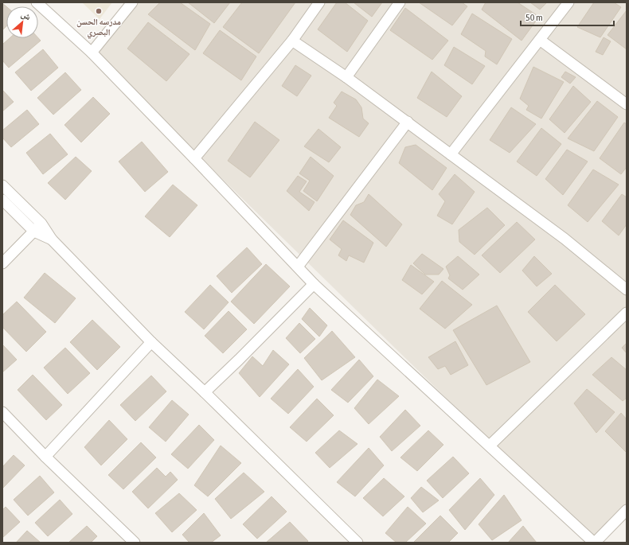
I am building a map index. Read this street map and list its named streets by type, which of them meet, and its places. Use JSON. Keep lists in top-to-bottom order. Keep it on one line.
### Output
{"places":["مدرسه الحسن البصري"],"scale_bar":"50 m","north":"top right"}
